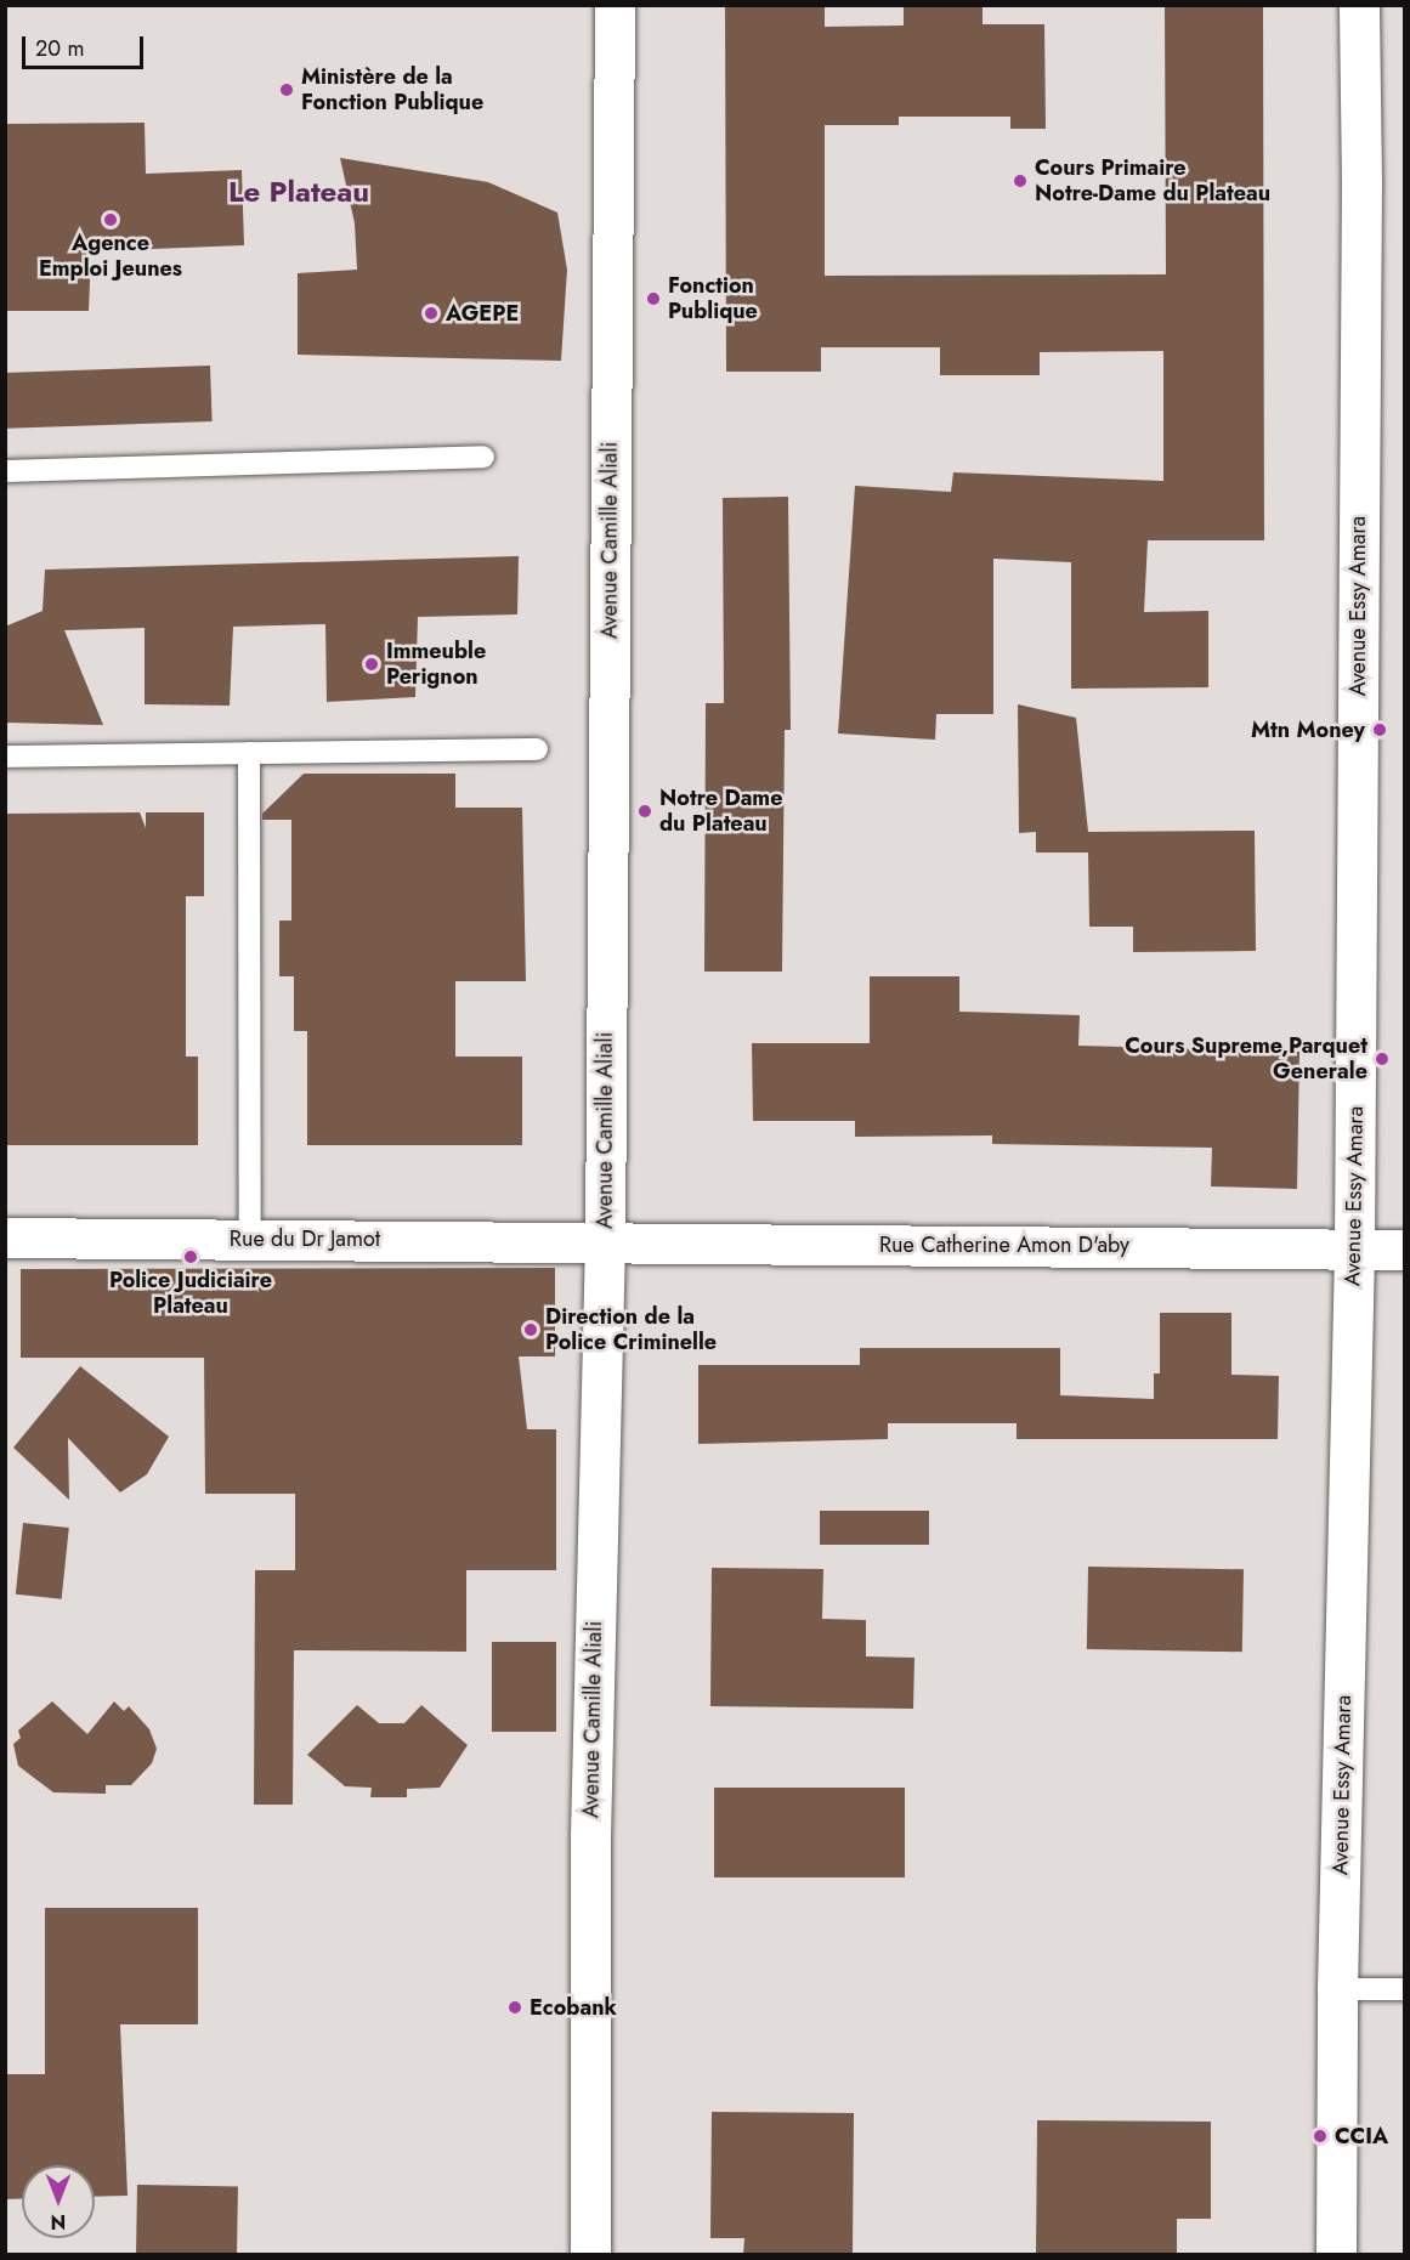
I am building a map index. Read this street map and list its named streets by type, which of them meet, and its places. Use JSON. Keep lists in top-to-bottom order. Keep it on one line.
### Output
{"streets":{"street":["Avenue Camille Aliali","Avenue Essy Amara","Rue du Dr Jamot","Rue Catherine Amon D'aby"]},"crossings":[["Avenue Camille Aliali","Rue du Dr Jamot"],["Avenue Camille Aliali","Rue Catherine Amon D'aby"],["Avenue Essy Amara","Rue Catherine Amon D'aby"],["Rue du Dr Jamot","Rue Catherine Amon D'aby"]],"districts":["Le Plateau"],"places":["Ministère de la Fonction Publique","Cours Primaire Notre-Dame du Plateau","Agence Emploi Jeunes","Fonction Publique","AGEPE","Immeuble Perignon","Mtn Money","Notre Dame du Plateau","Cours Supreme,Parquet Generale","Police Judiciaire Plateau","Direction de la Police Criminelle","Ecobank","CCIA"],"scale_bar":"20 m","north":"bottom"}
